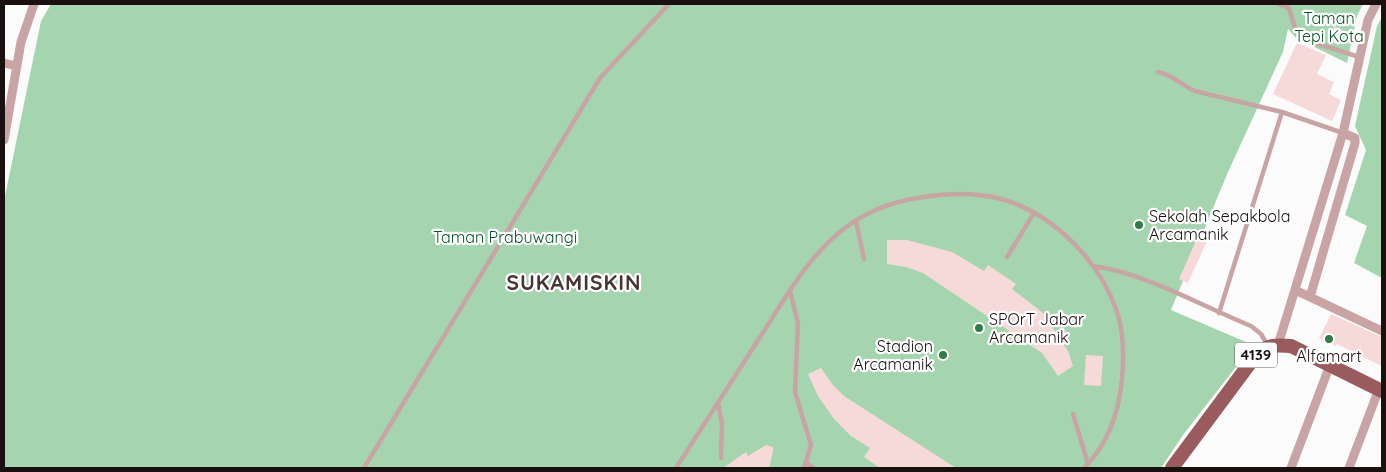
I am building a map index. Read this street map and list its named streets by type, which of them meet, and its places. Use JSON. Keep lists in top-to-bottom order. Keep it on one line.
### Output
{"streets":{"main road":["4139"]},"districts":["SUKAMISKIN"],"parks":["Taman Tepi Kota","Taman Prabuwangi"],"places":["Sekolah Sepakbola Arcamanik","SPOrT Jabar Arcamanik","Alfamart","Stadion Arcamanik"]}
